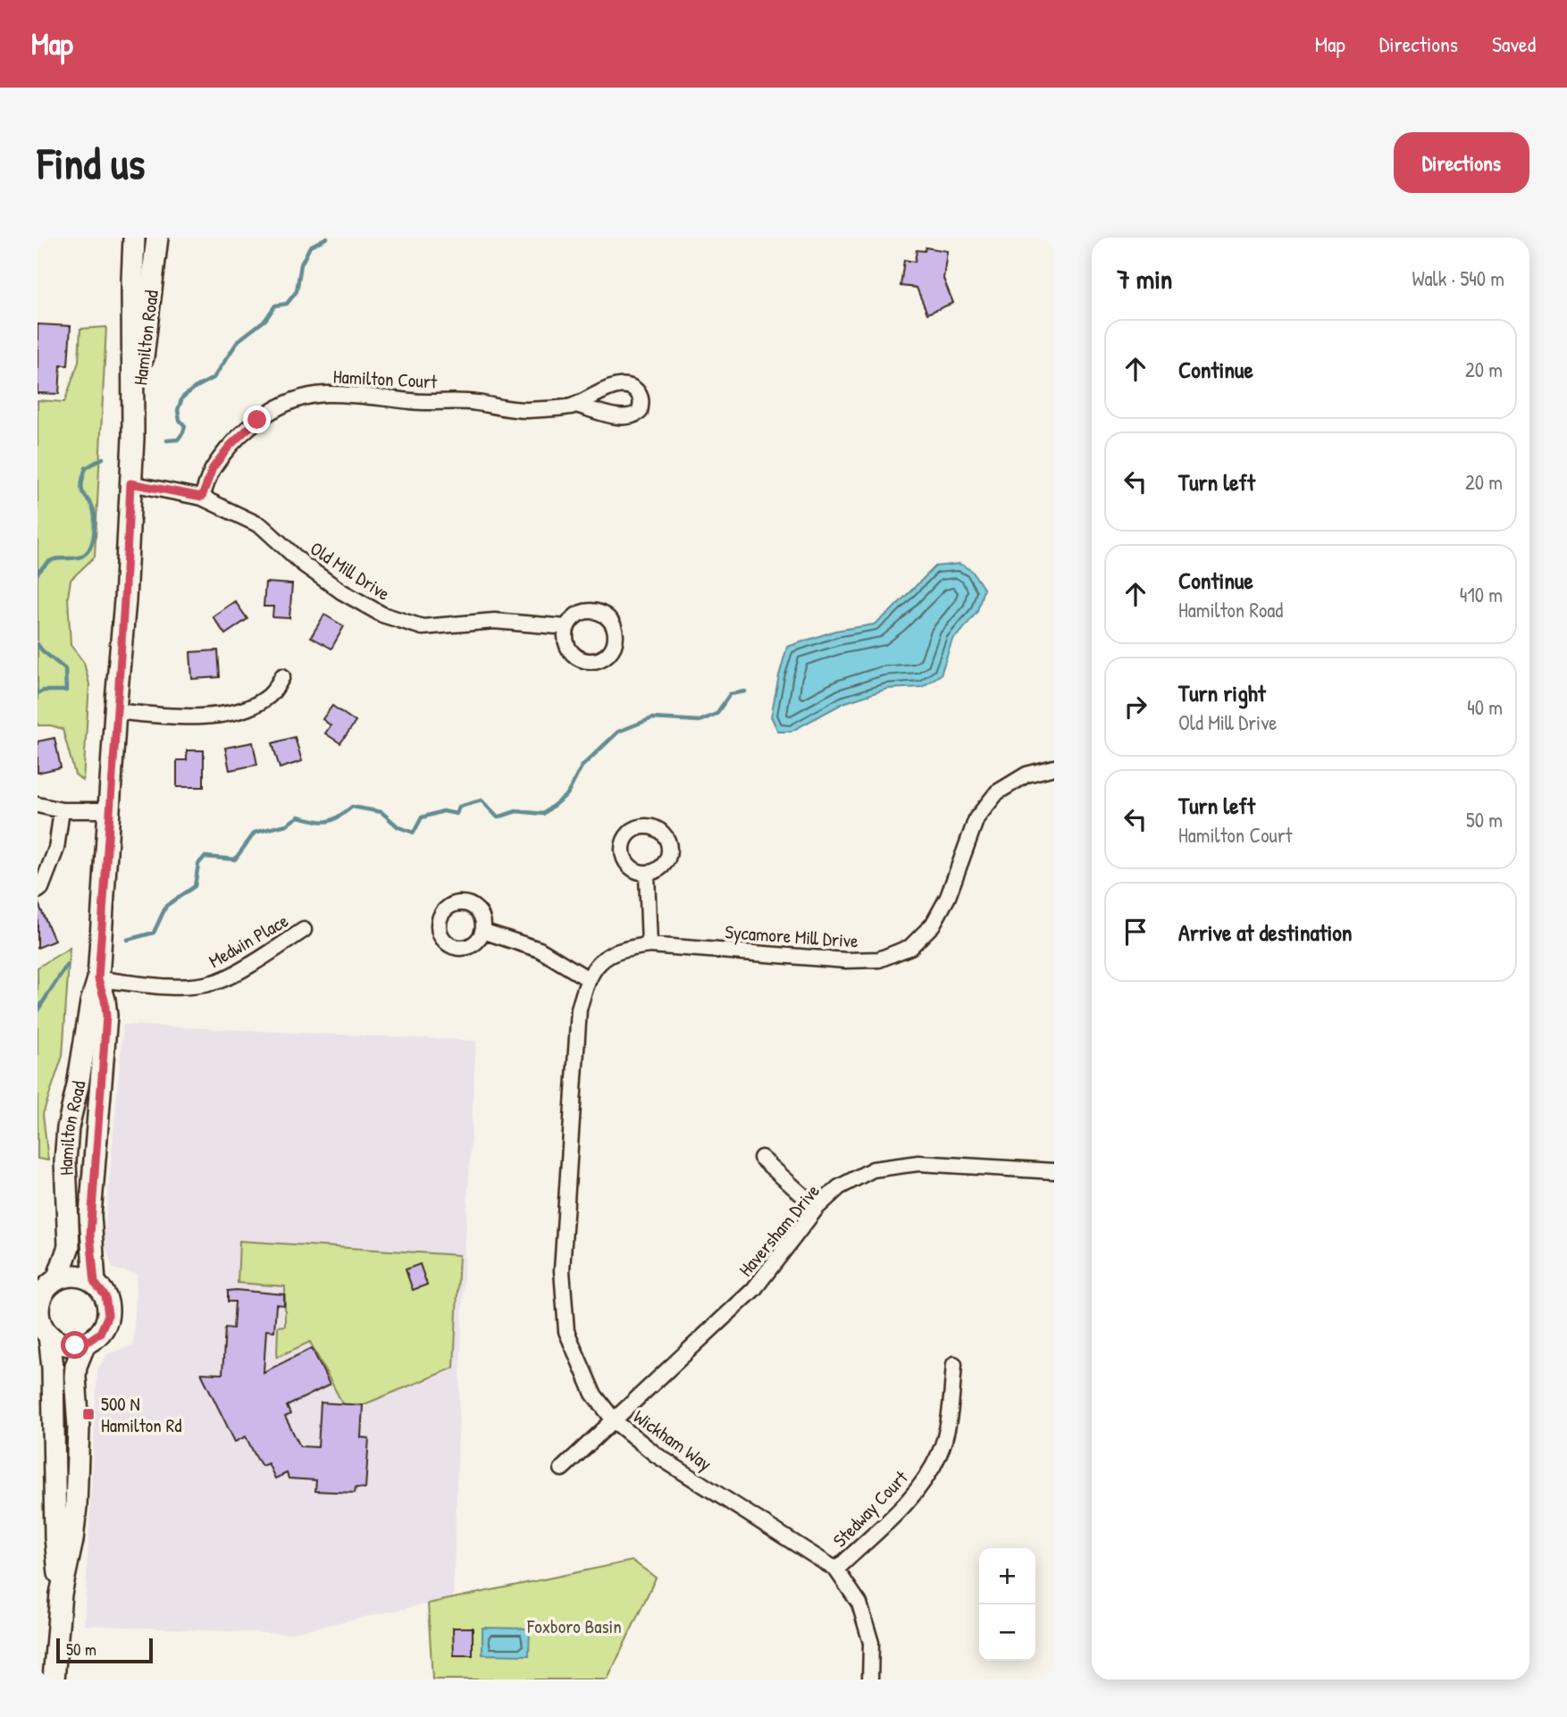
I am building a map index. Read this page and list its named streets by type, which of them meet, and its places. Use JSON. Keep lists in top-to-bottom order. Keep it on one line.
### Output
{"streets":{"main road":["Hamilton Road"],"street":["Hamilton Court","Old Mill Drive","Sycamore Mill Drive","Medwin Place","Haversham Drive","Wickham Way","Stedway Court"]},"crossings":[["Hamilton Road","Old Mill Drive"],["Hamilton Road","Medwin Place"],["Hamilton Court","Old Mill Drive"],["Sycamore Mill Drive","Wickham Way"],["Haversham Drive","Wickham Way"],["Wickham Way","Stedway Court"]],"parks":["Foxboro Basin"],"places":{"transit":["500 N Hamilton Rd"]},"scale_bar":"50 m","page":{"header":"Map","nav":["Map","Directions","Saved"],"buttons":"Directions","title":"Find us","heading":["7 min","Walk · 540 m"],"list":[["Continue","20 m"],["Turn left","20 m"],["Continue","Hamilton Road","410 m"],["Turn right","Old Mill Drive","40 m"],["Turn left","Hamilton Court","50 m"],"Arrive at destination"],"map_buttons":["+","−"],"scale":"50 m"}}
